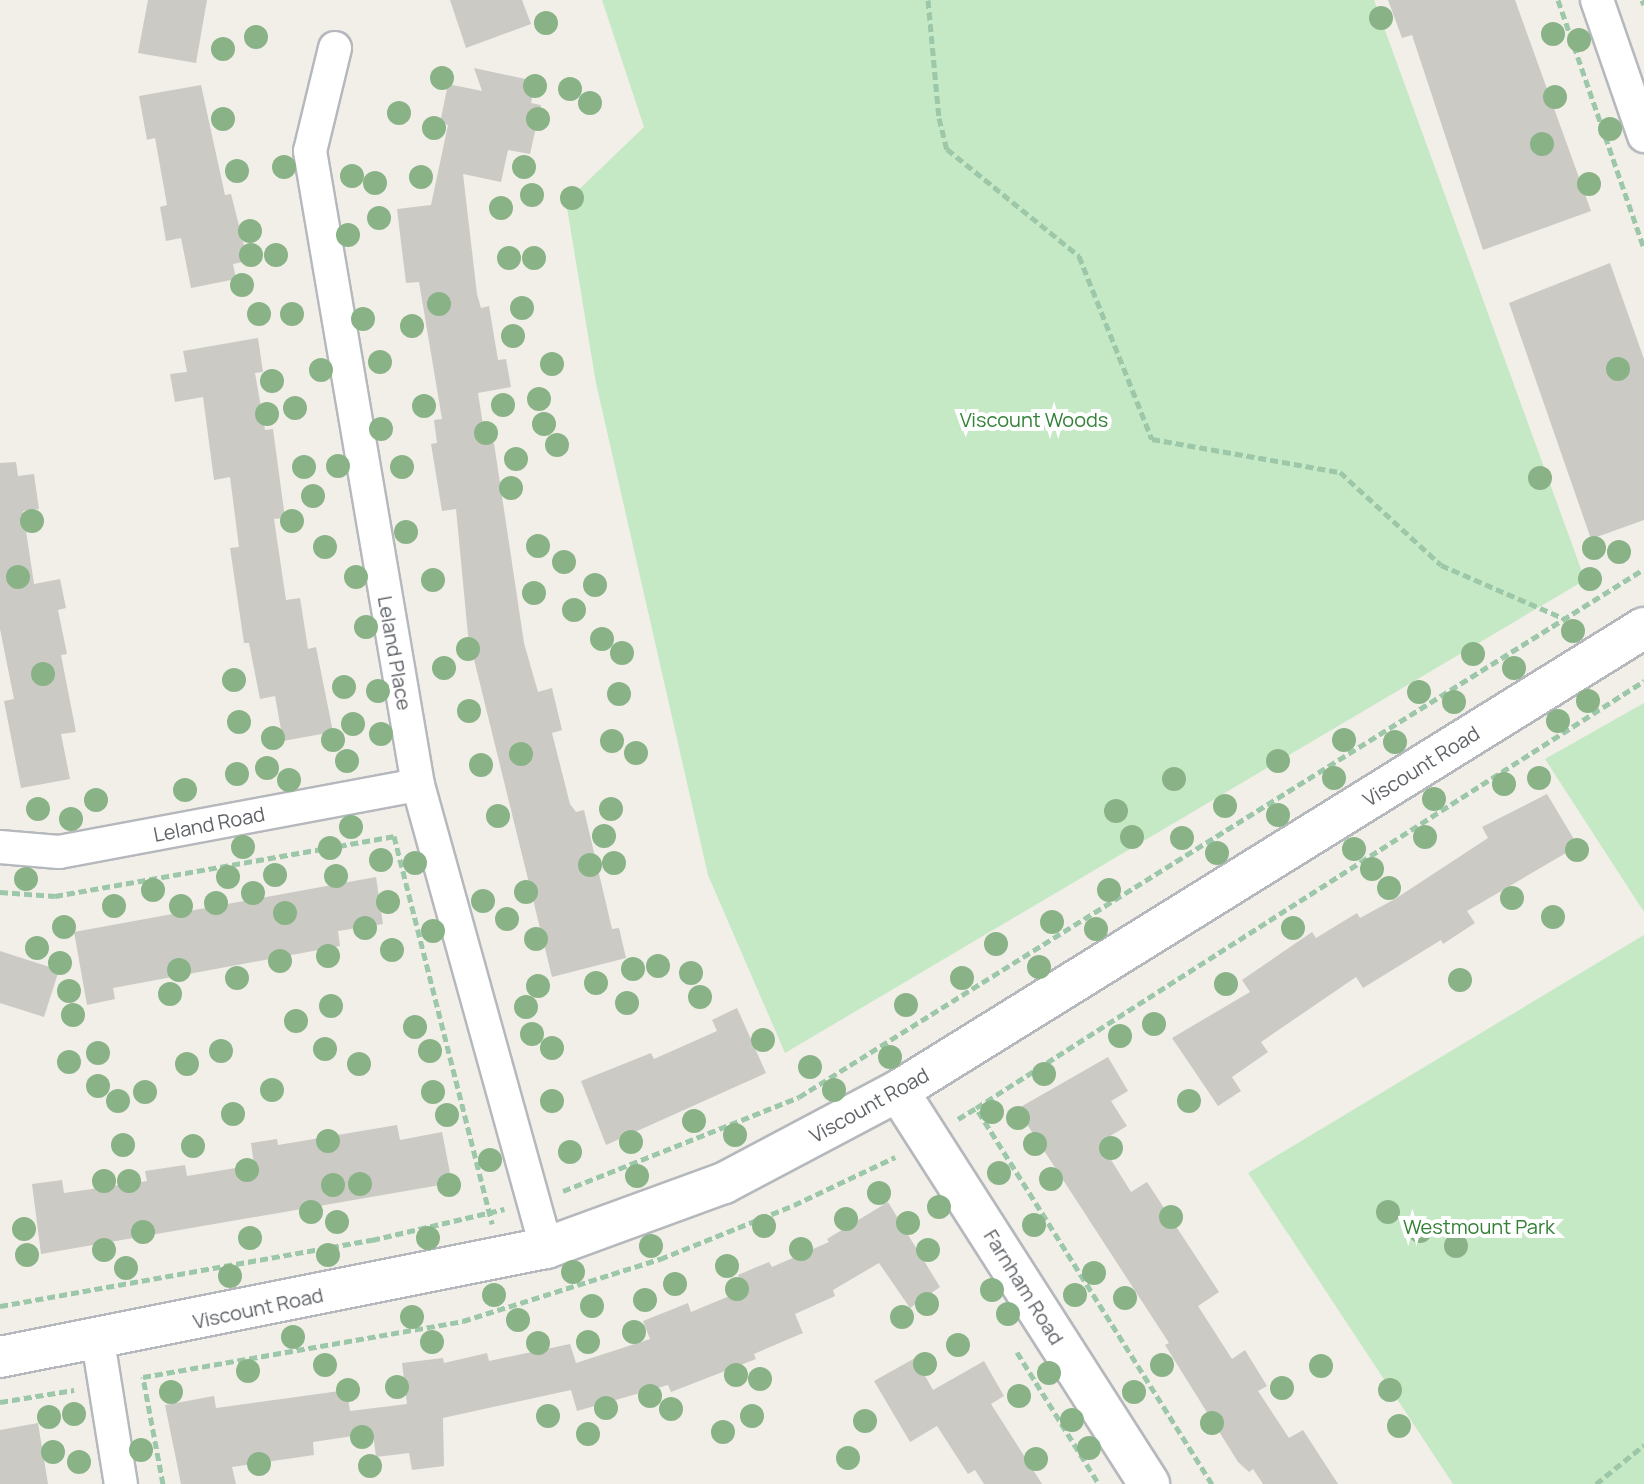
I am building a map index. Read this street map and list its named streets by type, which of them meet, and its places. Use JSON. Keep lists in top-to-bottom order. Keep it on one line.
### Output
{"streets":{"street":["Leland Place","Viscount Road","Leland Road","Farnham Road"]},"crossings":[["Leland Place","Viscount Road"],["Leland Place","Leland Road"],["Viscount Road","Farnham Road"]],"parks":["Viscount Woods","Westmount Park"]}
